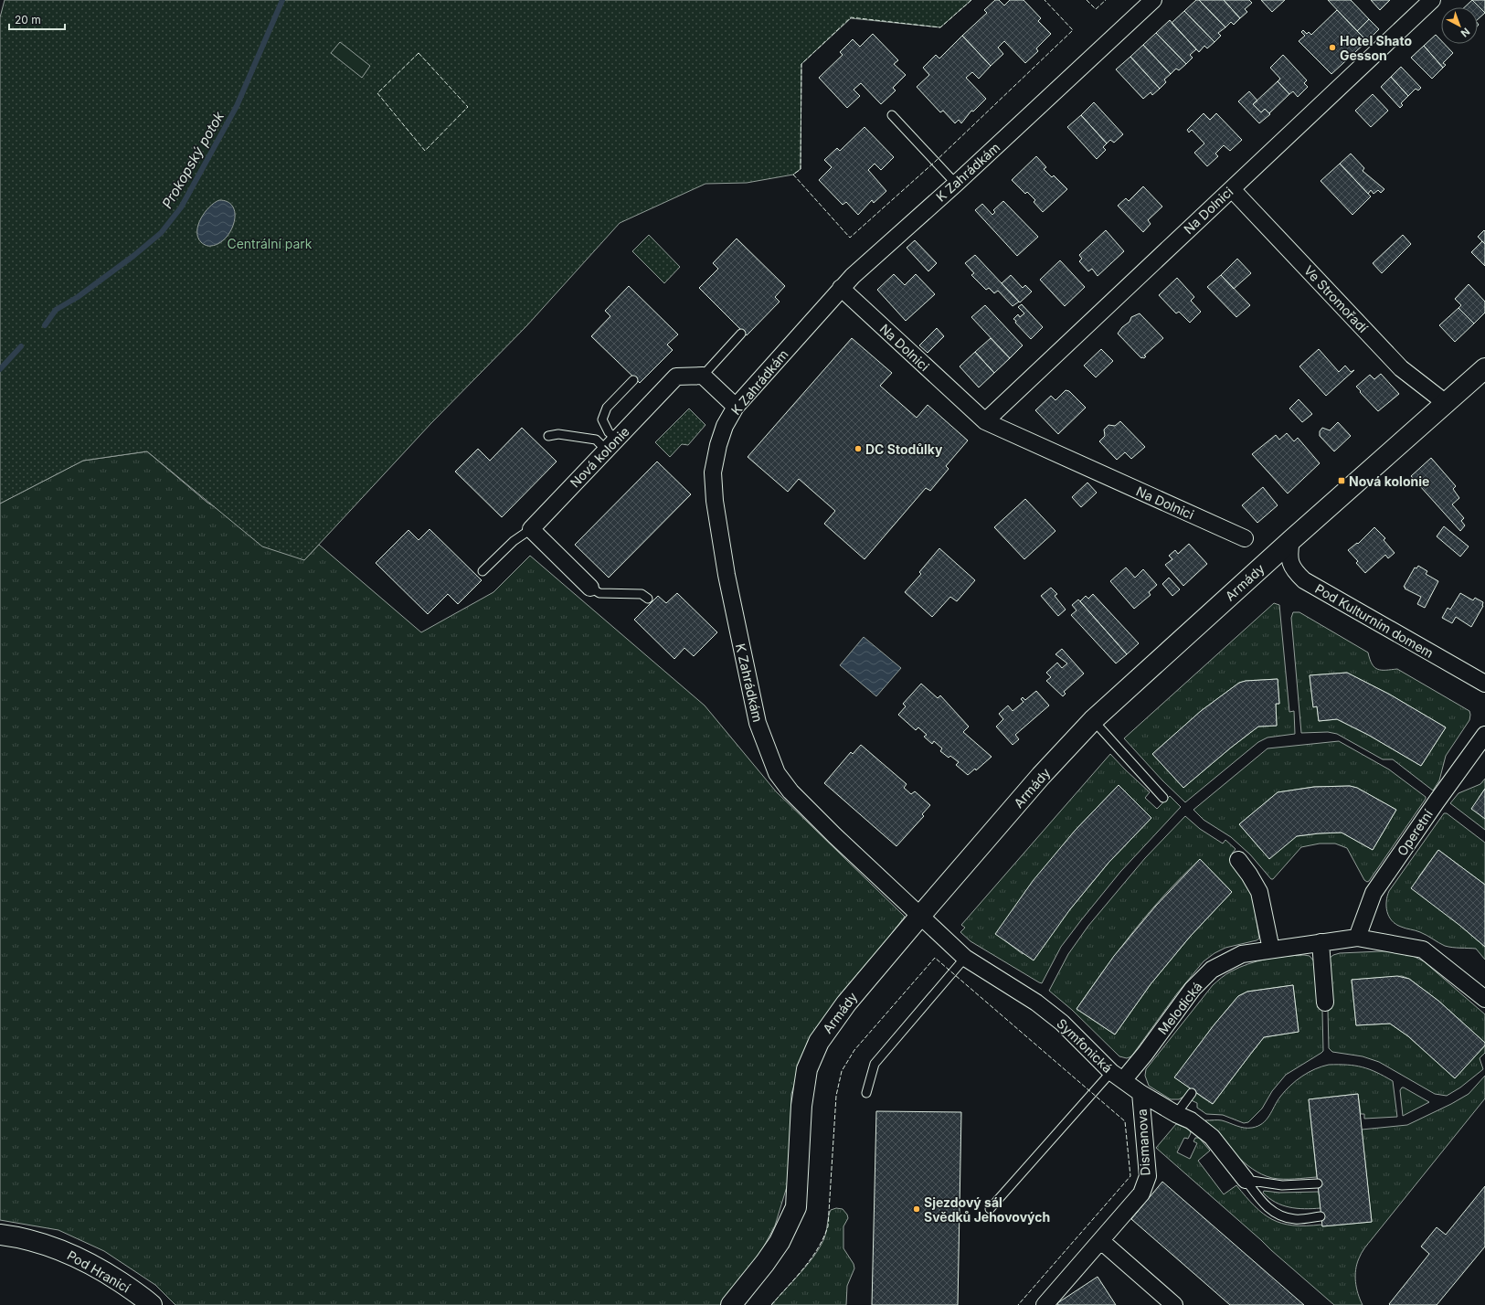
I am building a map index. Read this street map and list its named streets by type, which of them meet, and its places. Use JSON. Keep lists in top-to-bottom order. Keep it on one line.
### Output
{"streets":{"street":["K Zahrádkám","Na Dolnici","Ve Stromořadí","Nová kolonie","Armády","Pod Kulturním domem","Operetní","Melodická","Symfonická","Dismanova","Pod Hranicí"]},"crossings":[["K Zahrádkám","Na Dolnici"],["K Zahrádkám","Armády"],["K Zahrádkám","Symfonická"],["Na Dolnici","Ve Stromořadí"],["Ve Stromořadí","Armády"],["Armády","Pod Kulturním domem"],["Armády","Symfonická"],["Operetní","Melodická"],["Melodická","Symfonická"],["Symfonická","Dismanova"]],"water":["Prokopský potok"],"parks":["Centrální park"],"places":{"other":["Hotel Shato Gesson","DC Stodůlky","Sjezdový sál Svědků Jehovových"],"transit":["Nová kolonie"]},"scale_bar":"20 m","north":"bottom right"}
